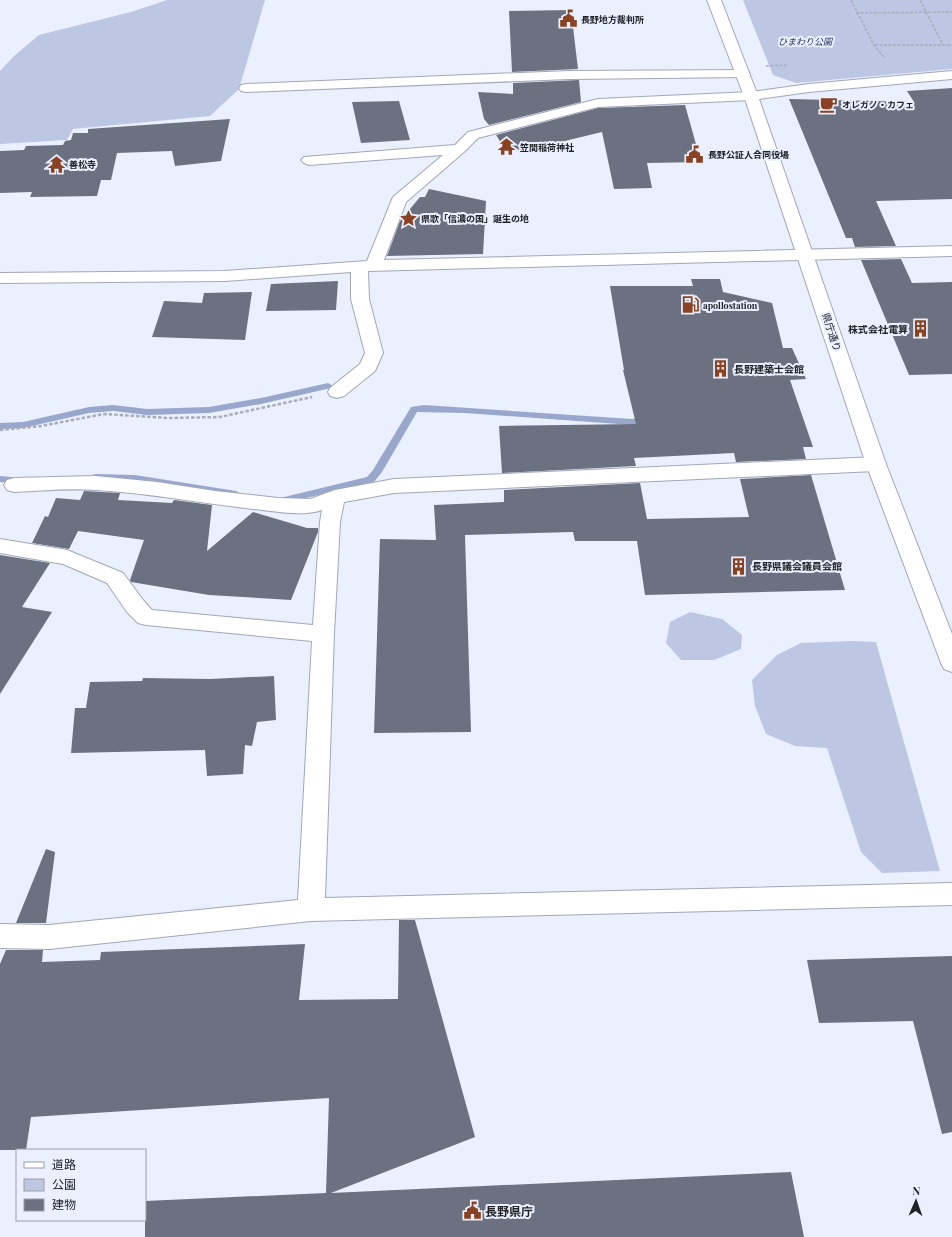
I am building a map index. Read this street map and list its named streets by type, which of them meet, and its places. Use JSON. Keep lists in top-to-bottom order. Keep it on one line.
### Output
{"streets":{"street":["県庁通り"]},"parks":["ひまわり公園"],"places":{"public building":["長野地方裁判所","長野公証人合同役場","長野県庁"],"cafe":["オレガノ・カフェ"],"temple":["笠間稲荷神社","善松寺"],"place":["県歌「信濃の国」誕生の地"],"fuel station":["apollostation"],"building":["株式会社電算","長野建築士会館","長野県議会議員会館"]},"legend":["道路","公園","建物"],"north":"top"}
